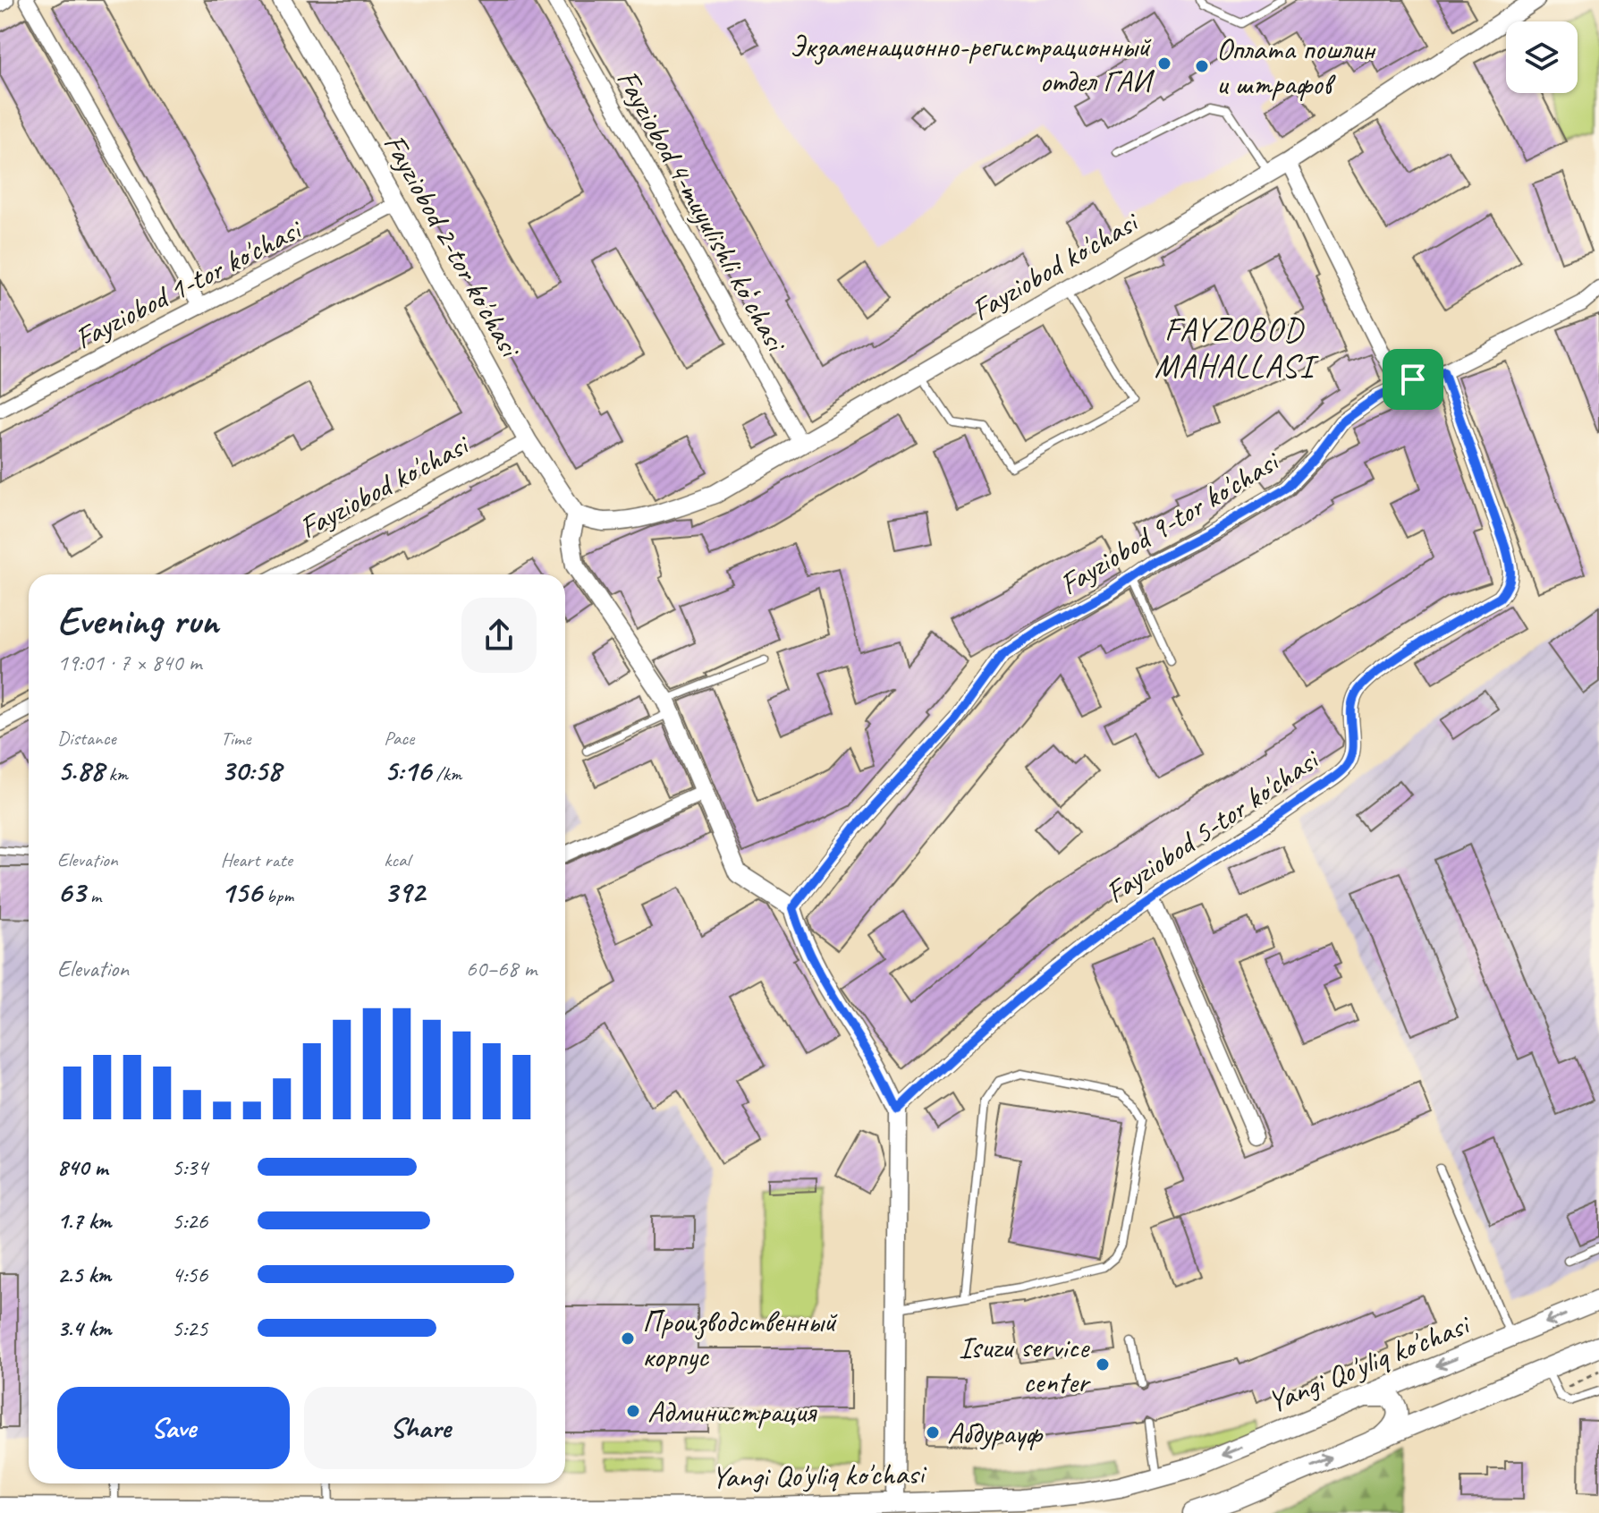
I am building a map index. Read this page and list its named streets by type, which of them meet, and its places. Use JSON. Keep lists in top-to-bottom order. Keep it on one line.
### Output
{"streets":{"main road":["Yangi Qo'yliq ko'chasi"],"street":["Fayziobod 4-muyulishli koʻchasi","Fayziobod 2-tor ko'chasi","Fayziobod ko'chasi","Fayziobod 1-tor ko'chasi","Fayziobod 9-tor ko'chasi","Fayziobod 5-tor ko'chasi"]},"crossings":[["Fayziobod 4-muyulishli koʻchasi","Fayziobod ko'chasi"],["Fayziobod 2-tor ko'chasi","Fayziobod ko'chasi"],["Fayziobod 2-tor ko'chasi","Fayziobod 1-tor ko'chasi"],["Fayziobod 9-tor ko'chasi","Fayziobod 5-tor ko'chasi"]],"districts":["FAYZOBOD MAHALLASI"],"places":["Экзаменационно-регистрационный отдел ГАИ","Оплата пошлин и штрафов","Производственный корпус","Isuzu service center","Администрация","Абдурауф"],"page":{"heading":["Evening run","19:01 · 7 × 840 m"],"stats":[["Distance","5.88 km"],["Time","30:58"],["Pace","5:16 /km"],["Elevation","63 m"],["Heart rate","156 bpm"],["kcal","392"]],"chart":["Elevation","60–68 m"],"list":[{"name":"840 m","note":"5:34"},{"name":"1.7 km","note":"5:26"},{"name":"2.5 km","note":"4:56"},{"name":"3.4 km","note":"5:25"}],"buttons":["Save","Share"]}}
